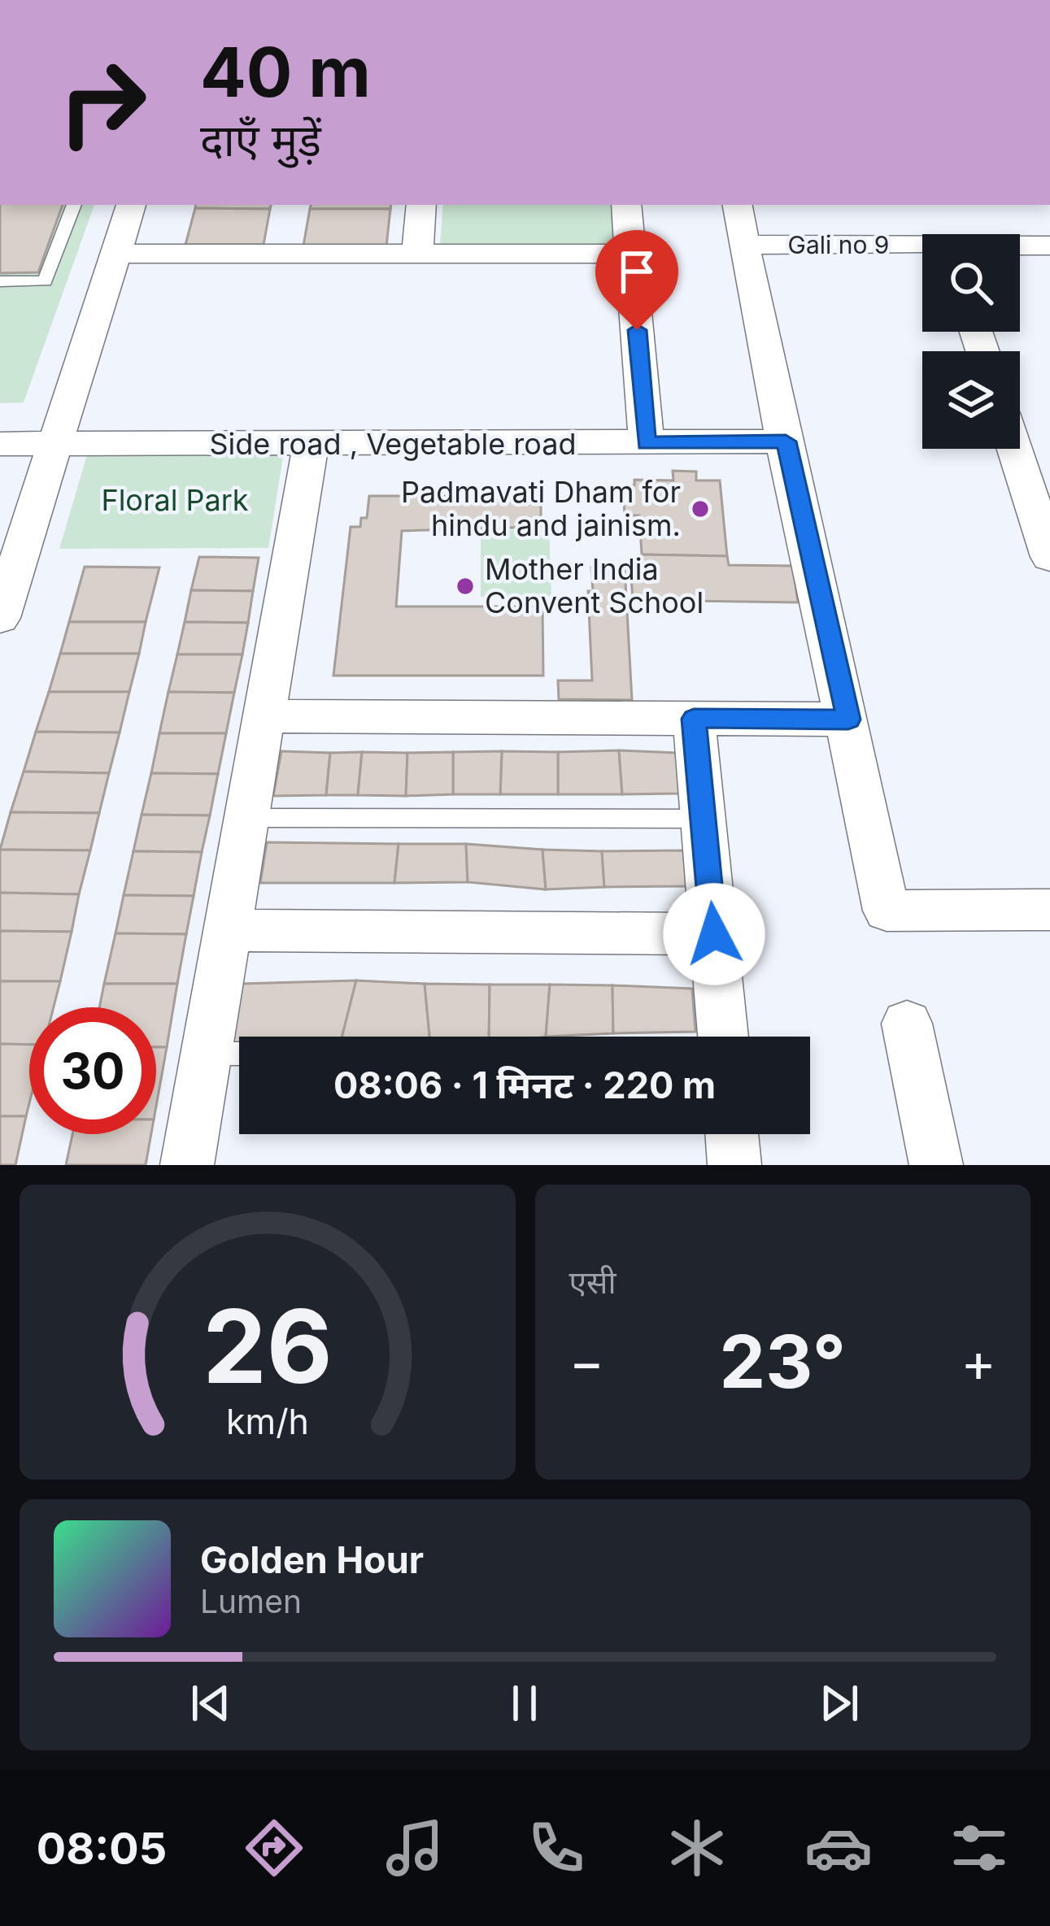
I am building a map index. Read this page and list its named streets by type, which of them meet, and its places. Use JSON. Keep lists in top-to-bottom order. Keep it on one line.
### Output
{"streets":{"street":["Gali no 9","Side road , Vegetable road"]},"parks":["Floral Park"],"places":["Padmavati Dham for hindu and jainism.","Mother India Convent School"],"page":{"turn":["40 m","दाएँ मुड़ें"],"limit":"30","trip":"08:06 · 1 मिनट · 220 m","tile":"एसी","heat":["−","23°","+"],"song":["Golden Hour","Lumen"],"tabs":"08:05","gauge":["26","km/h"]}}
